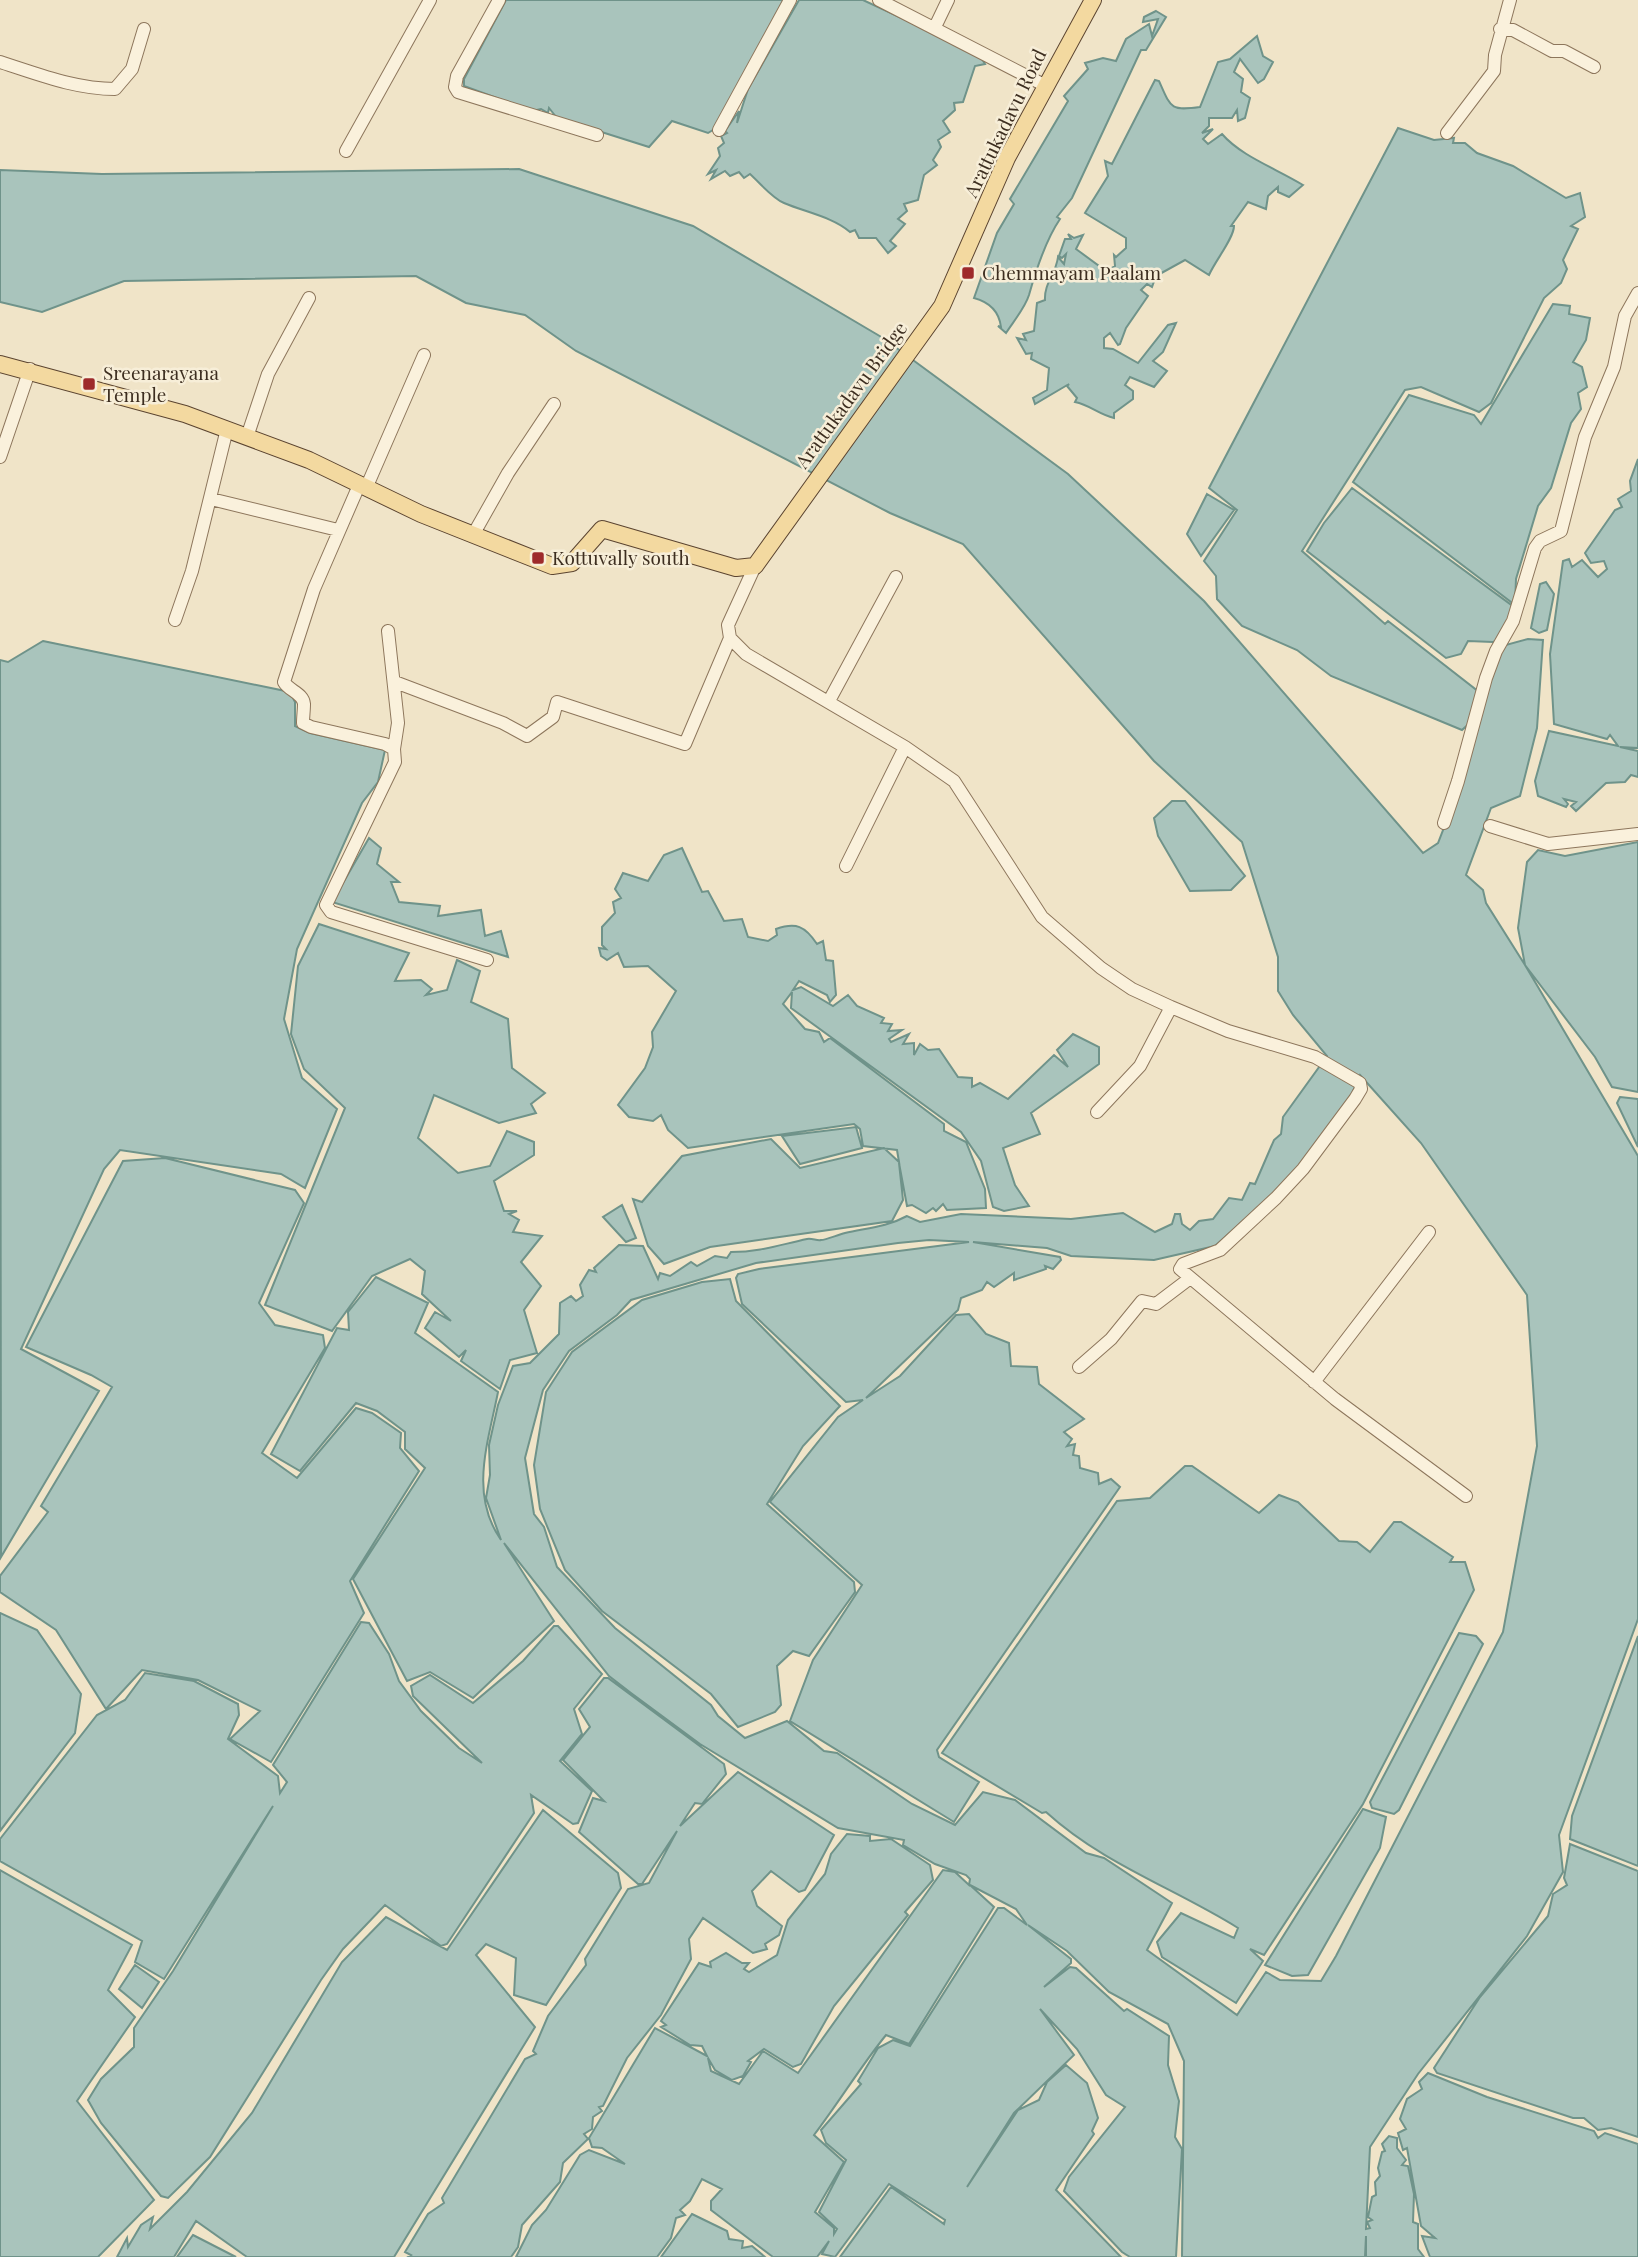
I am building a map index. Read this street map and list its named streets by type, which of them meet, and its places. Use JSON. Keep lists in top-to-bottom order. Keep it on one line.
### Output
{"streets":{"main road":["Arattukadavu Road","Arattukadavu Bridge"]},"crossings":[["Arattukadavu Road","Arattukadavu Bridge"]],"places":{"transit":["Chemmayam Paalam","Sreenarayana Temple","Kottuvally south"]}}
